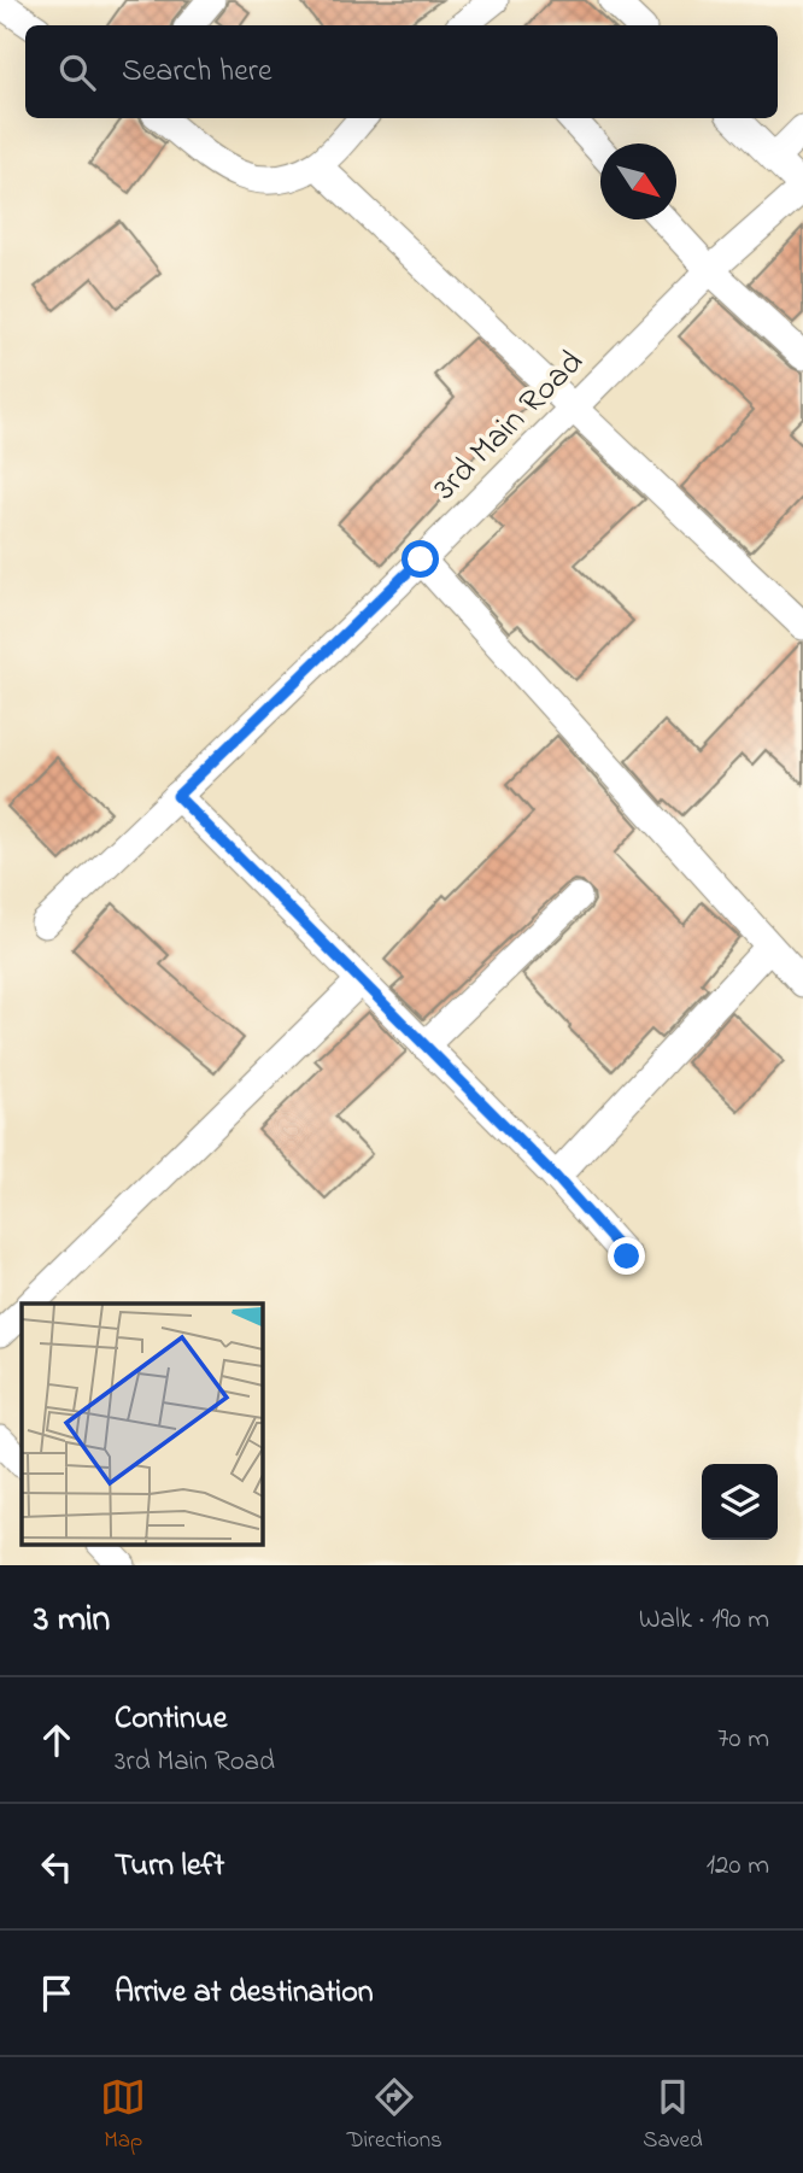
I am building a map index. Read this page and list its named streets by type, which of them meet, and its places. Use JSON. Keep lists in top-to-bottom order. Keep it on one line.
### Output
{"streets":{"street":["3rd Main Road"]},"north":"bottom right","page":{"search":"Search here","heading":["3 min","Walk · 190 m"],"list":[["Continue","3rd Main Road","70 m"],["Turn left","120 m"],"Arrive at destination"],"nav":["Map","Directions","Saved"]}}
